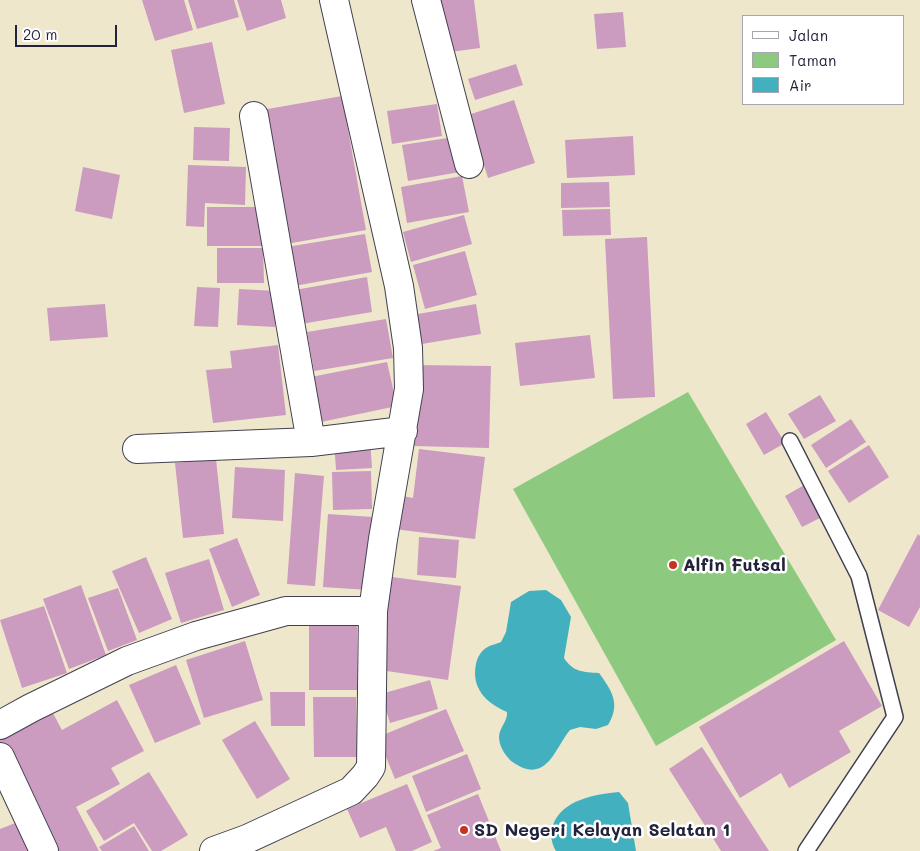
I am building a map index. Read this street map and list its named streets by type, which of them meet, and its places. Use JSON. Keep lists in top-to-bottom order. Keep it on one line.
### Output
{"places":["Alfin Futsal","SD Negeri Kelayan Selatan 1"],"legend":["Jalan","Taman","Air"],"scale_bar":"20 m"}
